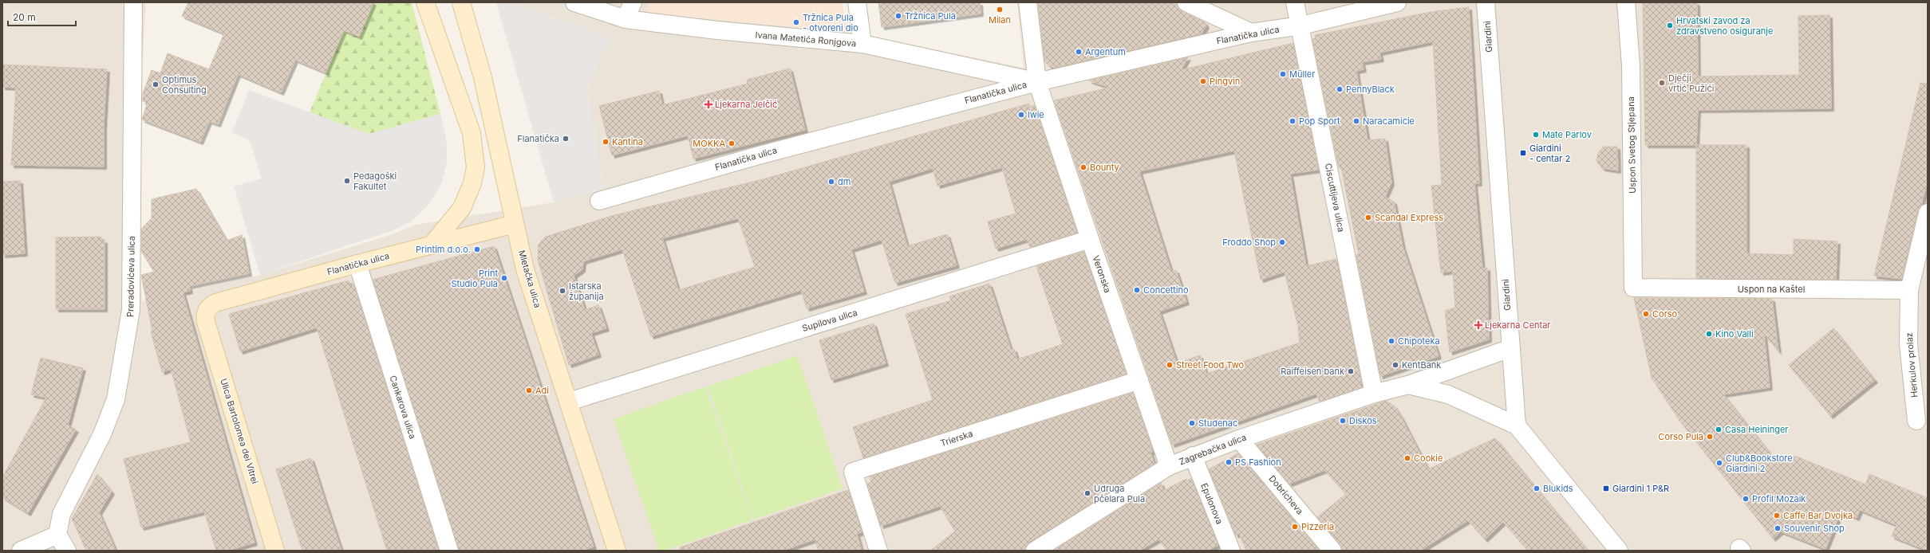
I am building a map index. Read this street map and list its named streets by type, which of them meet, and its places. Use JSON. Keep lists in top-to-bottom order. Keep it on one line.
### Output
{"streets":{"main road":["Flanatička ulica","Mletačka ulica","Ulica Bartolomea dei Vitrei"],"street":["Giardini","Ivana Matetića Ronjgova","Uspon Svetog Stjepana","Ciscuttijeva ulica","Veronska","Preradovićeva ulica","Uspon na Kaštel","Supilova ulica","Herkulov prolaz","Cankarova ulica","Trierska","Zagrebačka ulica","Dobricheva","Epulonova"]},"crossings":[["Flanatička ulica","Ivana Matetića Ronjgova"],["Flanatička ulica","Ciscuttijeva ulica"],["Flanatička ulica","Veronska"],["Flanatička ulica","Mletačka ulica"],["Flanatička ulica","Cankarova ulica"],["Flanatička ulica","Ulica Bartolomea dei Vitrei"],["Giardini","Zagrebačka ulica"],["Ivana Matetića Ronjgova","Veronska"],["Uspon Svetog Stjepana","Uspon na Kaštel"],["Ciscuttijeva ulica","Zagrebačka ulica"],["Veronska","Supilova ulica"],["Veronska","Trierska"],["Veronska","Zagrebačka ulica"],["Mletačka ulica","Supilova ulica"],["Uspon na Kaštel","Herkulov prolaz"],["Zagrebačka ulica","Dobricheva"],["Zagrebačka ulica","Epulonova"]],"places":{"other":["Milan","Tržnica Pula","Tržnica Pula - otvoreni dio","Hrvatski zavod za zdravstveno osiguranje","Argentum","Müller","Pingvin","Dječji vrtić Pužići","Optimus Consulting","PennyBlack","lwie","Pop Sport","Naracamicie","Mate Parlov","Flanatička","Kantina","MOKKA","Bounty","Pedagoški Fakultet","dm","Scandal Express","Froddo Shop","Printim d.o.o.","Print Studio Pula","Concettino","Istarska županija","Corso","Kino Valli","Chipoteka","Street Food Two","KentBank","Raiffeisen bank","Adi","Diskos","Studenac","Casa Heininger","Corso Pula","Cookie","PS Fashion","Club&Bookstore Giardini 2","Blukids","Udruga pčelara Pula","Profil Mozaik","Caffe Bar Dvojka","Pizzeria","Souvenir Shop"],"health":["Ljekarna Jelčić","Ljekarna Centar"],"transit":["Giardini - centar 2","Giardini 1 P&R"]},"scale_bar":"20 m"}
